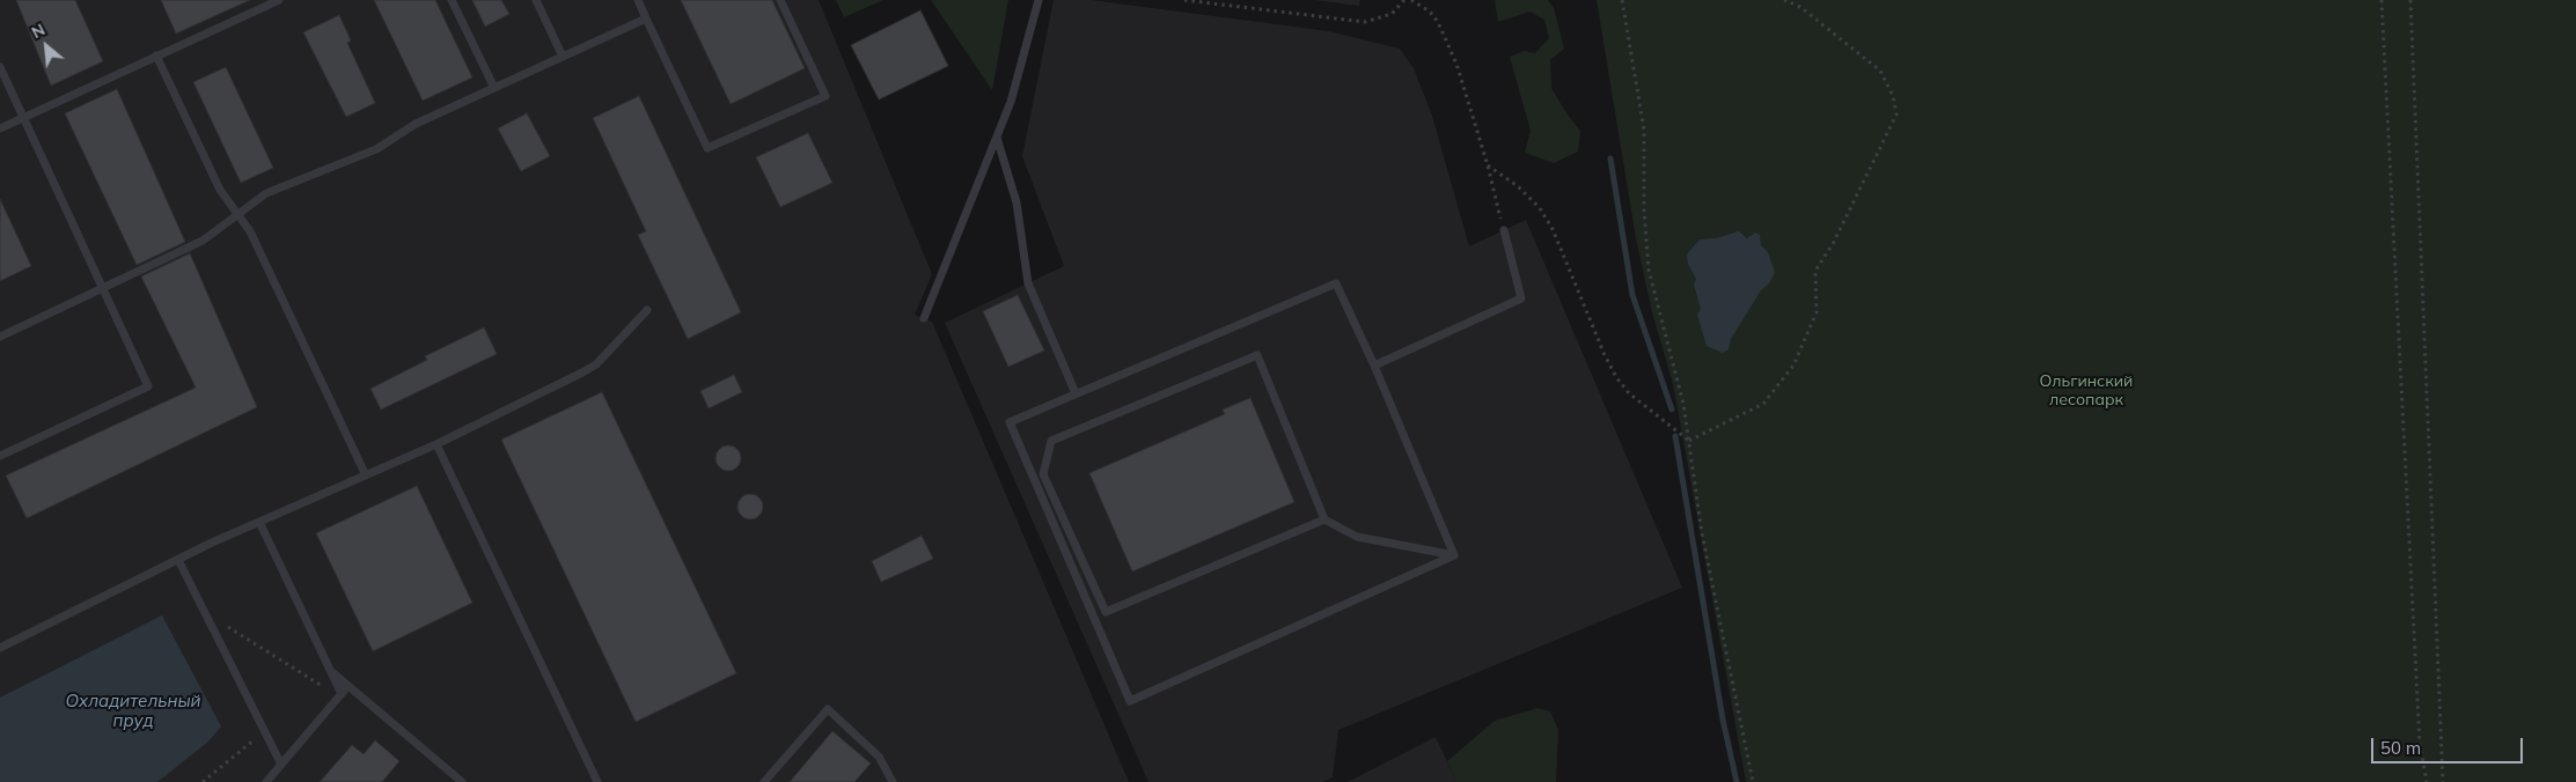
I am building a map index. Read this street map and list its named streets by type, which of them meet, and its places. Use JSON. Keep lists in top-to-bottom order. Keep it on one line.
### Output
{"water":["Охладительный пруд"],"parks":["Ольгинский лесопарк"],"scale_bar":"50 m","north":"top left"}
